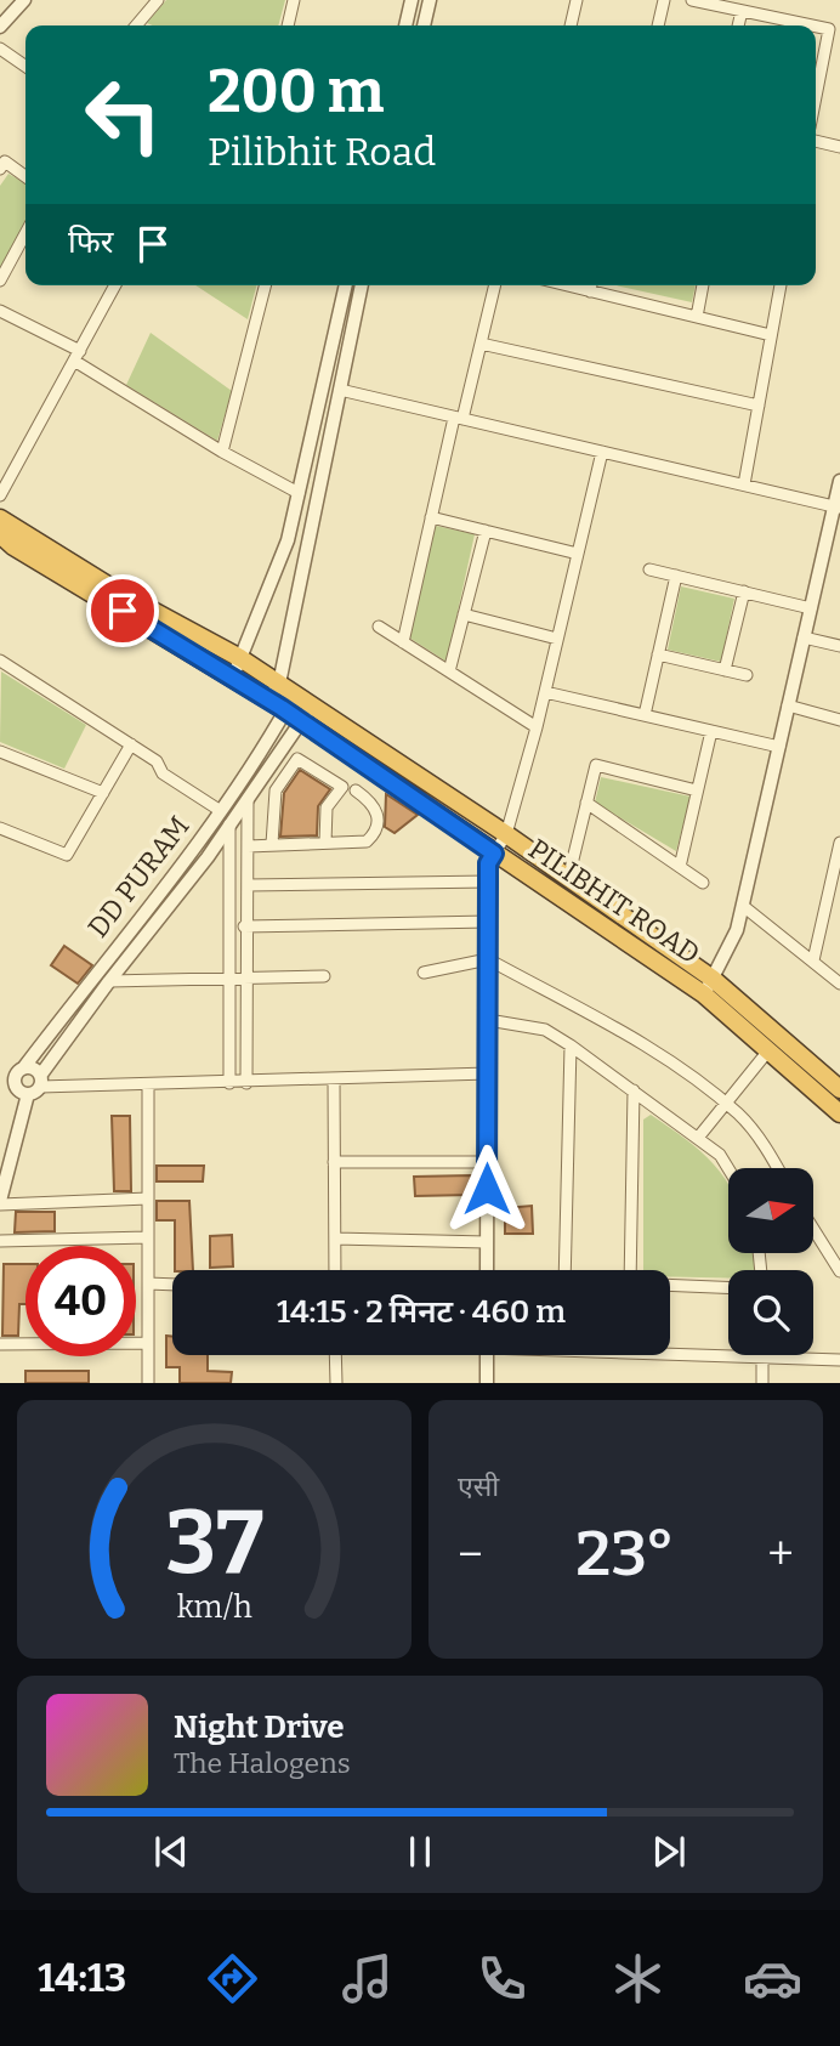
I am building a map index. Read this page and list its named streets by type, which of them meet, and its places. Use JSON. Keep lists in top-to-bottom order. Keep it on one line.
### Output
{"streets":{"highway":["PILIBHIT ROAD"],"street":["DD PURAM"]},"crossings":[["DD PURAM","PILIBHIT ROAD"]],"north":"right","page":{"turn":["200 m","Pilibhit Road"],"then":"फिर","limit":"40","trip":"14:15 · 2 मिनट · 460 m","tile":"एसी","heat":["−","23°","+"],"song":["Night Drive","The Halogens"],"tabs":"14:13","gauge":["37","km/h"]}}
